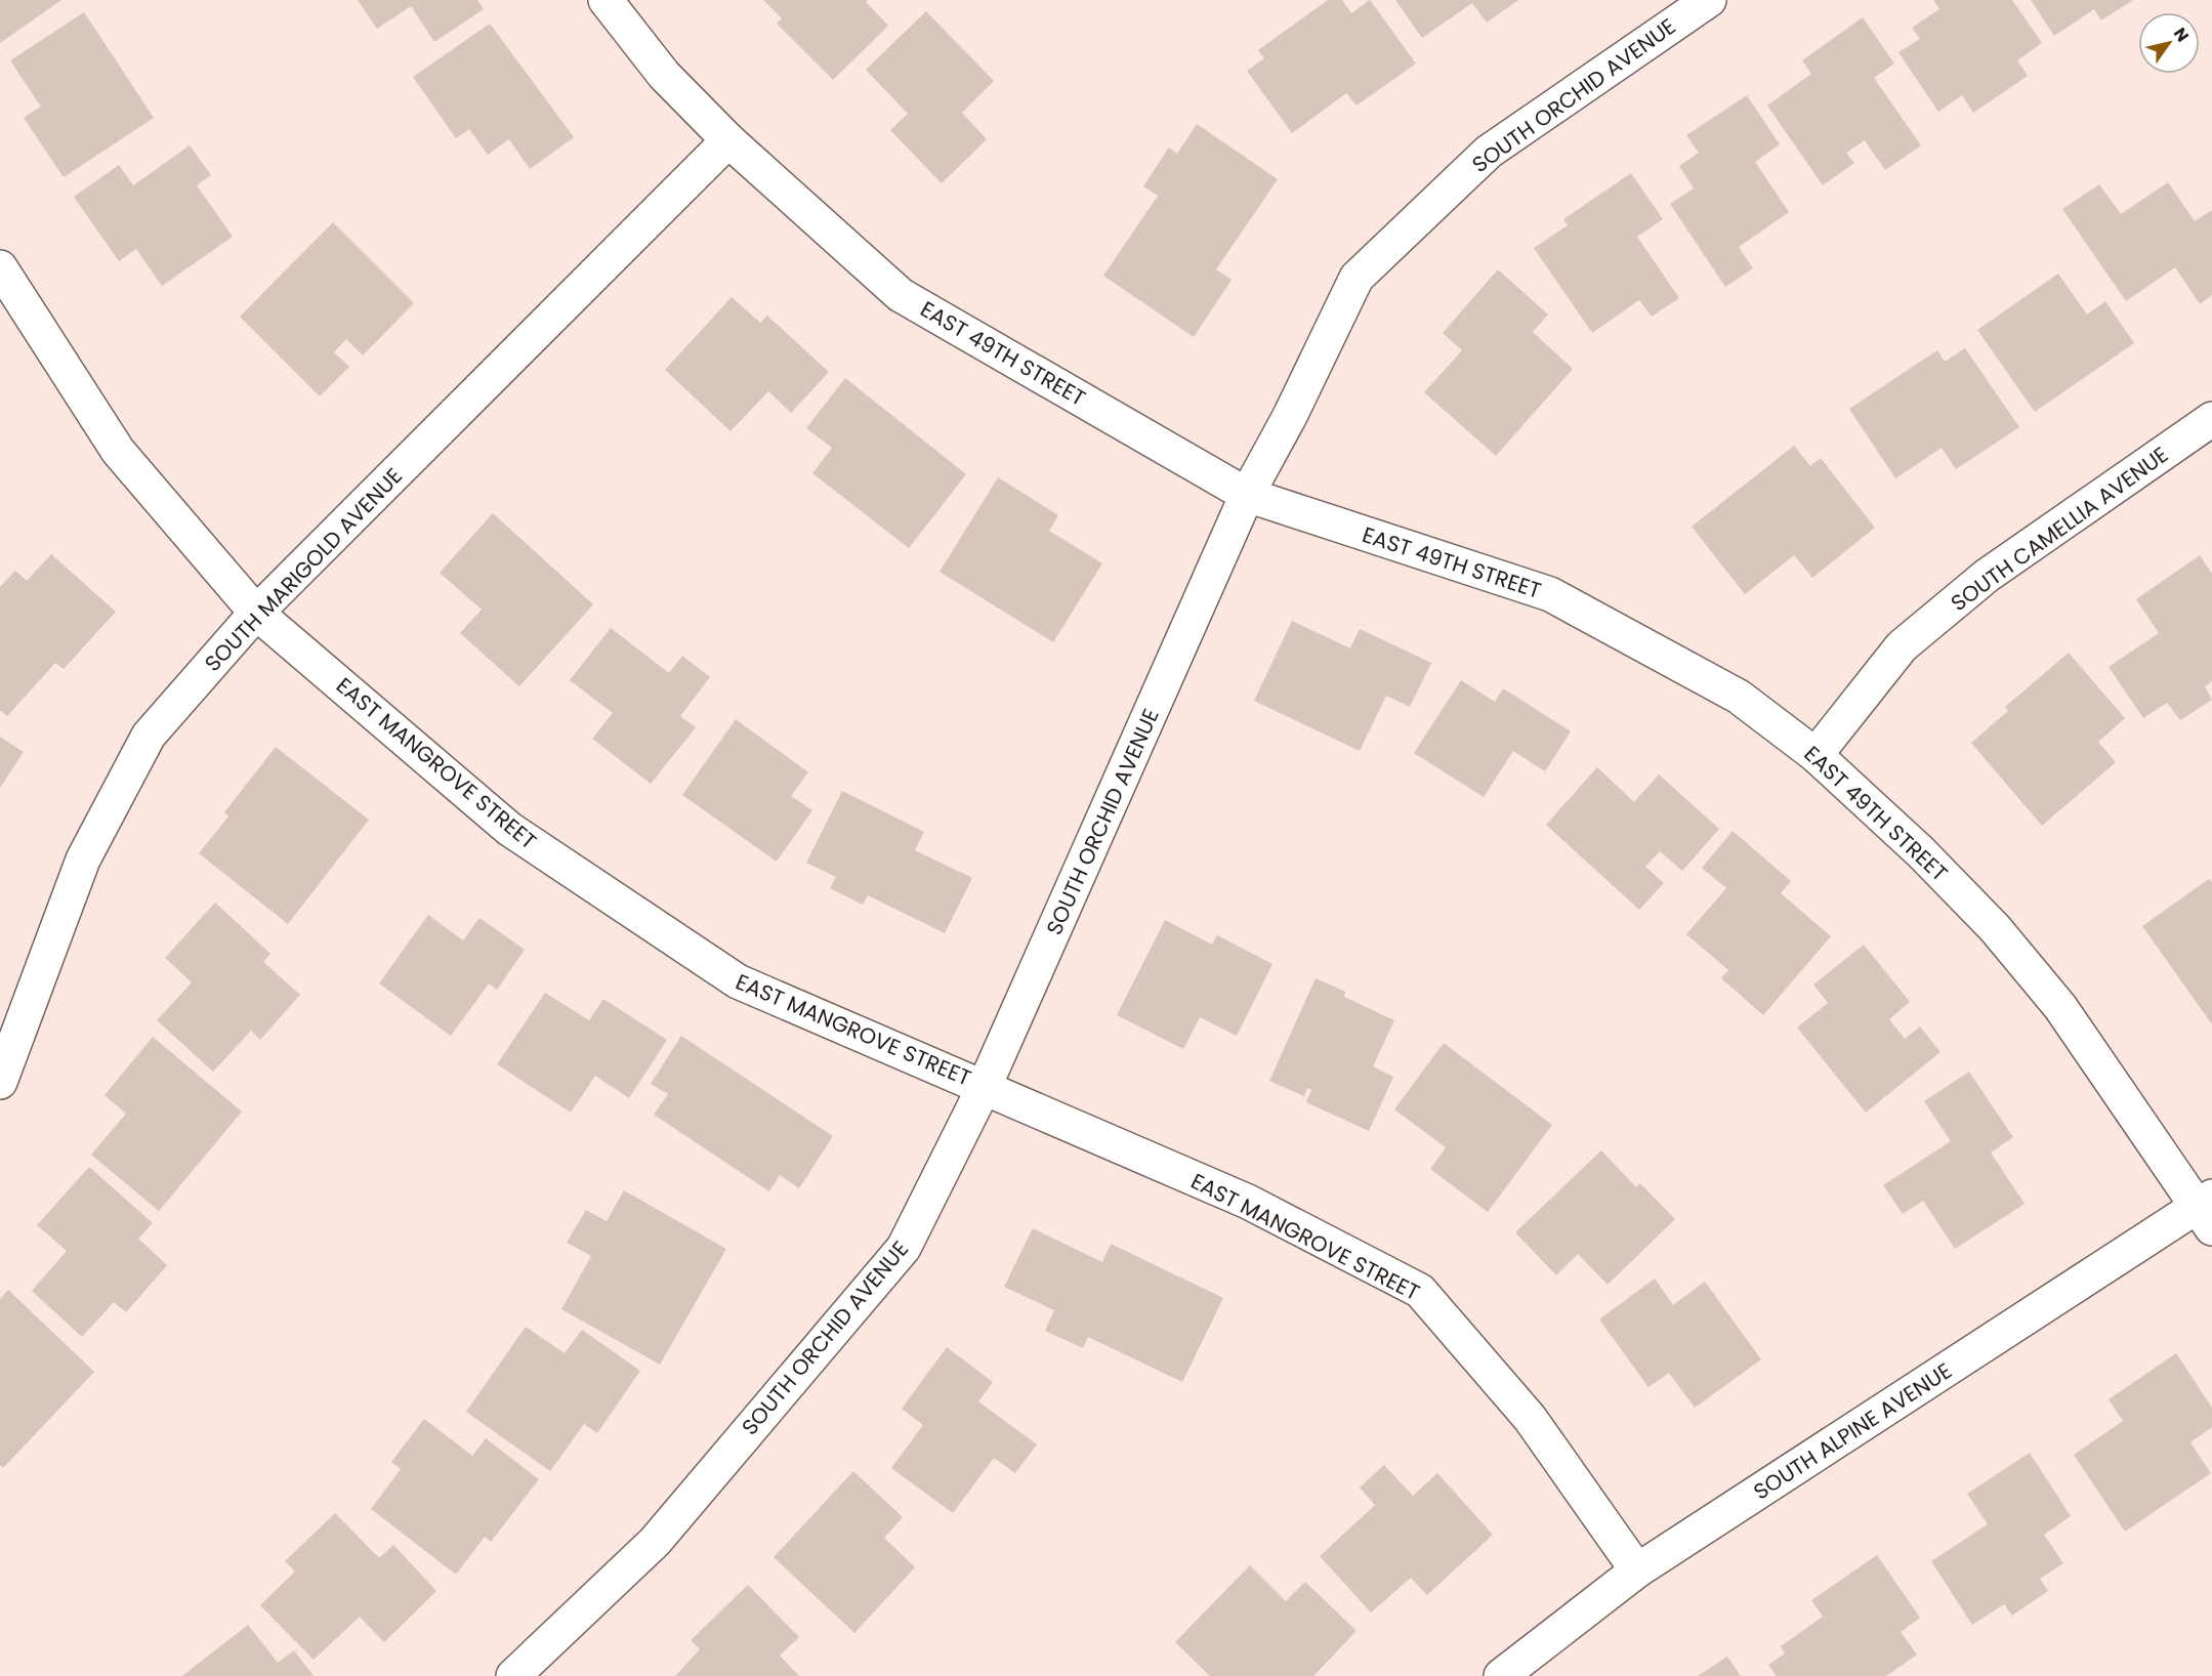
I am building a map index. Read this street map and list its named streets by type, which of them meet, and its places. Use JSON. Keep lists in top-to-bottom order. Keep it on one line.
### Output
{"streets":{"street":["SOUTH ORCHID AVENUE","EAST 49TH STREET","SOUTH CAMELLIA AVENUE","SOUTH MARIGOLD AVENUE","EAST MANGROVE STREET","SOUTH ALPINE AVENUE"]},"crossings":[["SOUTH ORCHID AVENUE","EAST 49TH STREET"],["SOUTH ORCHID AVENUE","EAST MANGROVE STREET"],["EAST 49TH STREET","SOUTH CAMELLIA AVENUE"],["EAST 49TH STREET","SOUTH MARIGOLD AVENUE"],["EAST 49TH STREET","SOUTH ALPINE AVENUE"],["SOUTH MARIGOLD AVENUE","EAST MANGROVE STREET"],["EAST MANGROVE STREET","SOUTH ALPINE AVENUE"]],"north":"top right"}
